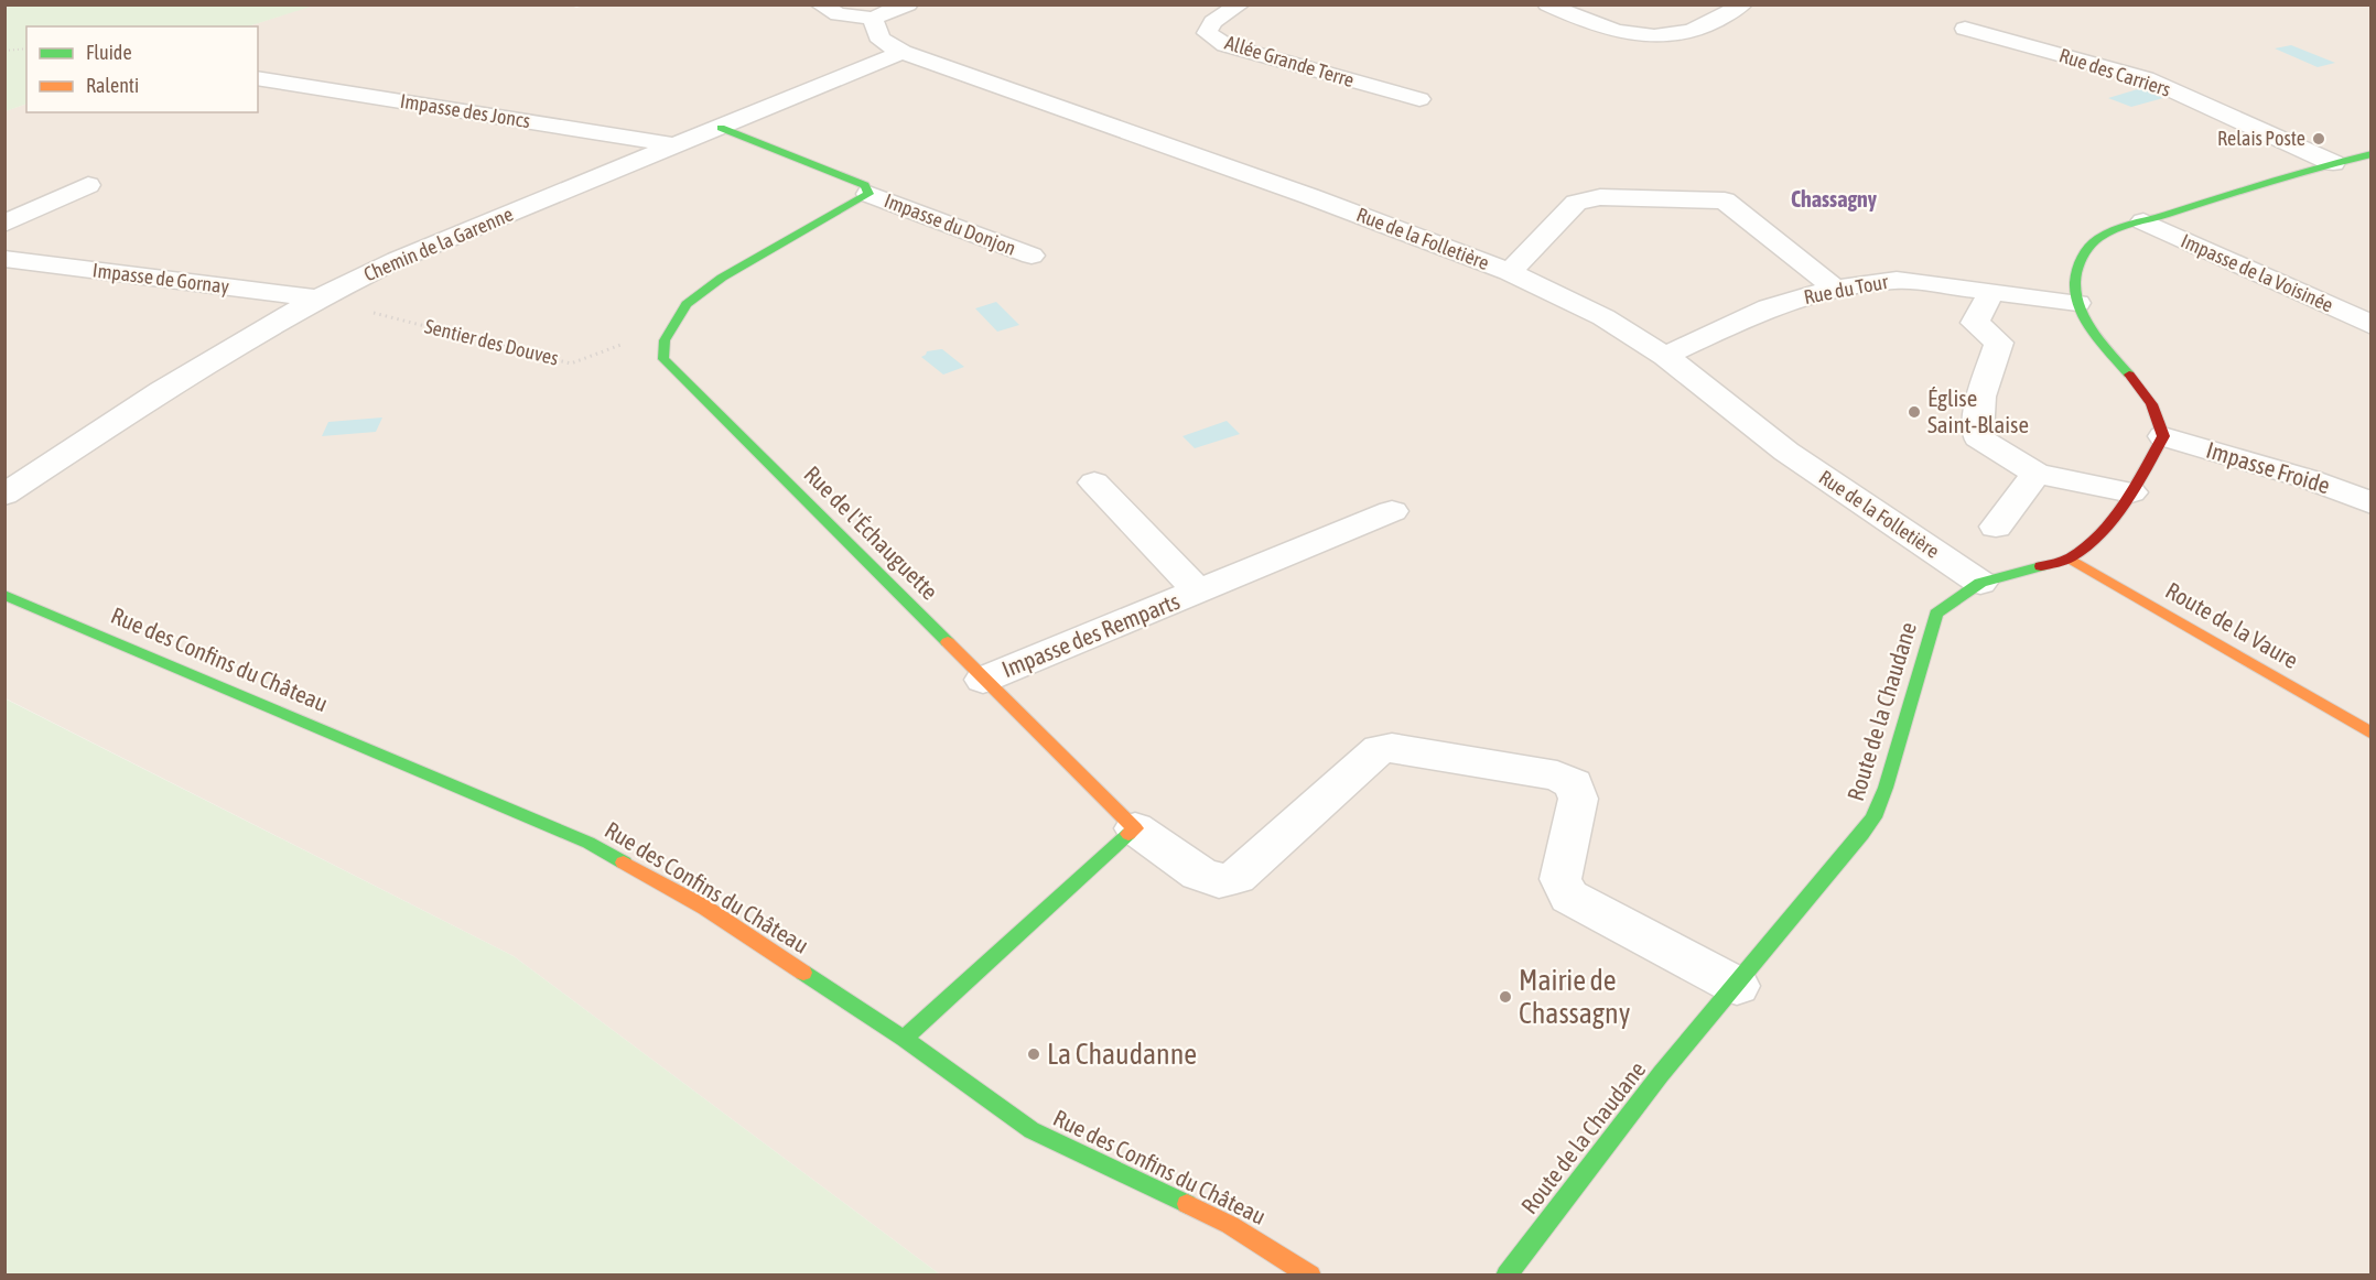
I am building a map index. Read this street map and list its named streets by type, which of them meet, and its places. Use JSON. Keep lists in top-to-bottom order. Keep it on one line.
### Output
{"streets":{"street":["Allée Grande Terre","Rue des Carriers","Impasse des Joncs","Impasse du Donjon","Rue de la Folletière","Chemin de la Garenne","Impasse de la Voisinée","Impasse de Gornay","Rue du Tour","Impasse Froide","Rue de l'Échauguette","Route de la Vaure","Impasse des Remparts","Rue des Confins du Château","Route de la Chaudane"],"path":["Sentier des Douves"]},"crossings":[["Impasse des Joncs","Chemin de la Garenne"],["Rue de la Folletière","Chemin de la Garenne"],["Rue de la Folletière","Rue du Tour"],["Rue de la Folletière","Route de la Chaudane"],["Chemin de la Garenne","Impasse de Gornay"],["Chemin de la Garenne","Sentier des Douves"],["Impasse de Gornay","Sentier des Douves"],["Sentier des Douves","Rue de l'Échauguette"],["Impasse Froide","Route de la Chaudane"],["Rue de l'Échauguette","Impasse des Remparts"],["Route de la Vaure","Route de la Chaudane"]],"districts":["Chassagny"],"places":["Relais Poste","Église Saint-Blaise","Mairie de Chassagny","La Chaudanne"],"legend":["Fluide","Ralenti"]}
